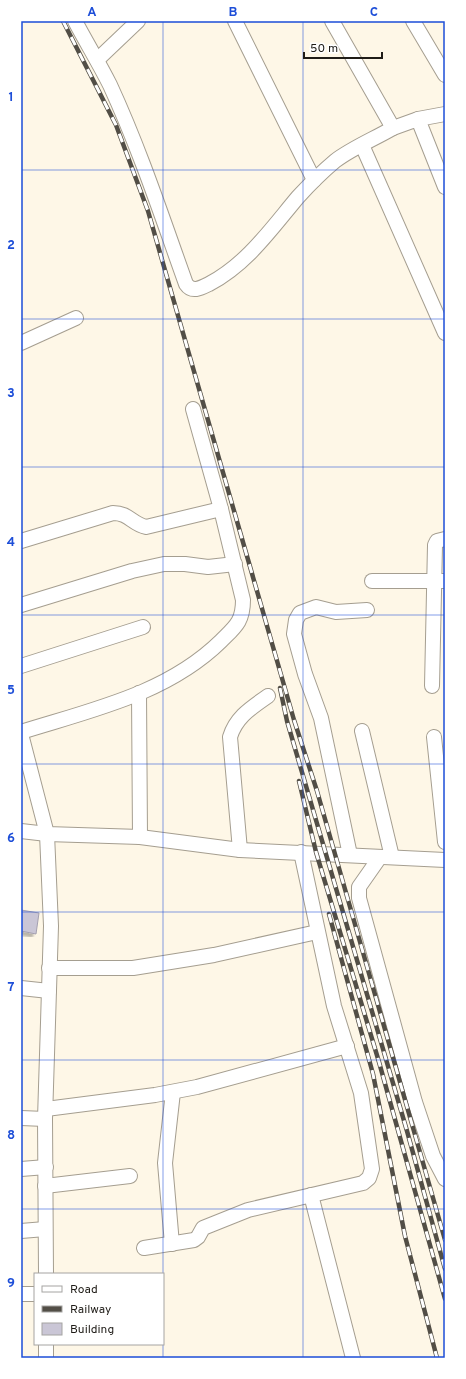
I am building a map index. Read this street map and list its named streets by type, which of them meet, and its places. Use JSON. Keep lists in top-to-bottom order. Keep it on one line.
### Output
{"legend":["Road","Railway","Building"],"scale_bar":"50 m","grid":{"columns":["A","B","C"],"rows":["1","2","3","4","5","6","7","8","9"]}}
